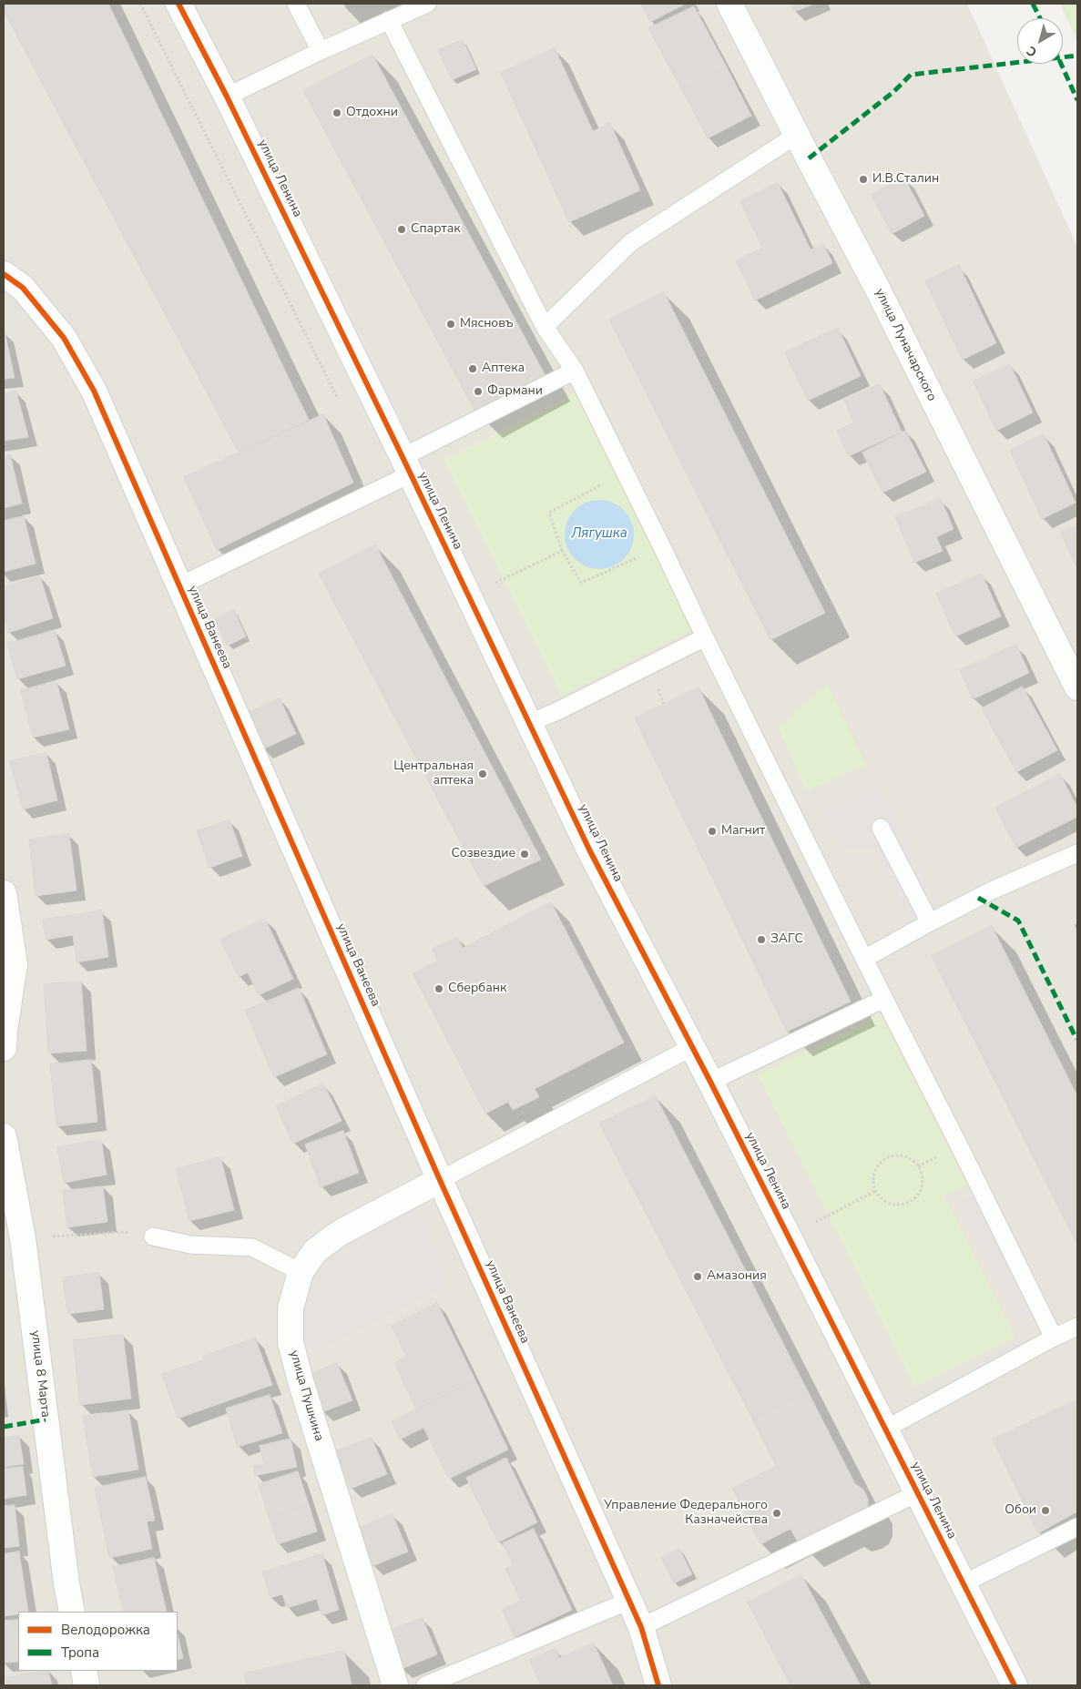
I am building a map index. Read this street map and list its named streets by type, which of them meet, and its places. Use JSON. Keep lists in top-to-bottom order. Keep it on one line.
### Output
{"streets":{"street":["улица Ленина","улица Луначарского","улица Ванеева","улица 8 Марта","улица Пушкина"]},"crossings":[["улица Ванеева","улица Пушкина"]],"water":["Лягушка"],"places":["Отдохни","И.В.Сталин","Спартак","Мясновъ","Аптека","Фармани","Центральная аптека","Магнит","Созвездие","ЗАГС","Сбербанк","Амазония","Обои","Управление Федерального Казначейства"],"legend":["Велодорожка","Тропа"],"north":"bottom left"}
